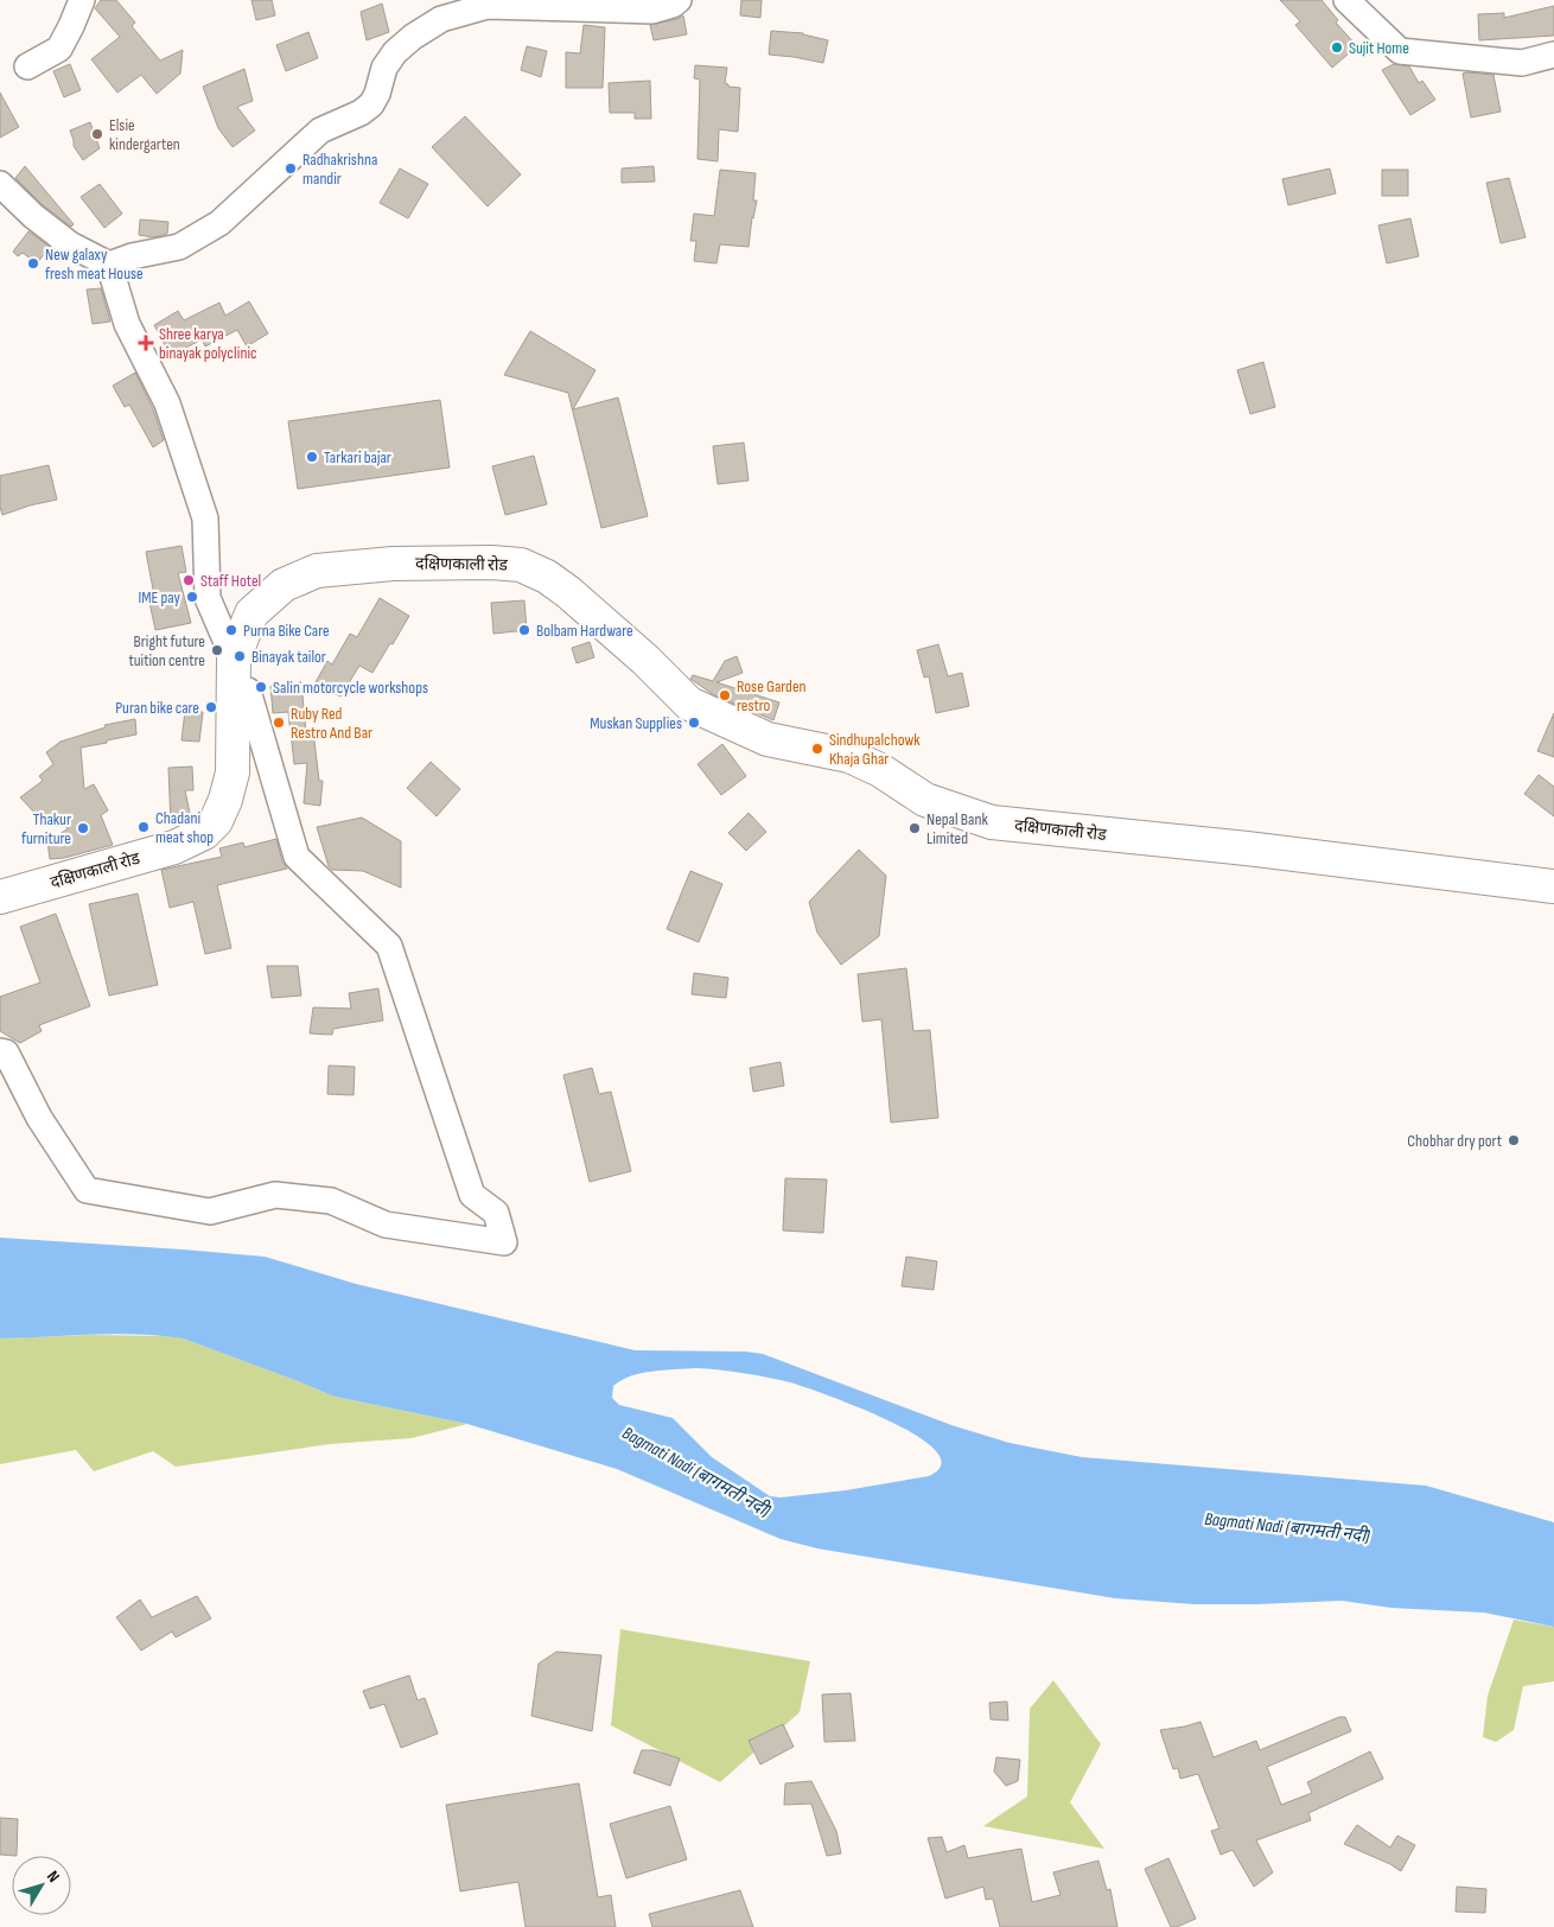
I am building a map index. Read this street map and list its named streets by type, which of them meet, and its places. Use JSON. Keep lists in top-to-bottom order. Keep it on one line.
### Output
{"streets":{"main road":["दक्षिणकाली रोड"]},"water":["Bagmati Nadi (बागमती नदी)"],"places":{"other":["Sujit Home","Elsie kindergarten","Radhakrishna mandir","New galaxy fresh meat House","Tarkari bajar","Staff Hotel","IME pay","Purna Bike Care","Bolbam Hardware","Bright future tuition centre","Binayak tailor","Salin motorcycle workshops","Rose Garden restro","Puran bike care","Ruby Red Restro And Bar","Muskan Supplies","Sindhupalchowk Khaja Ghar","Chadani meat shop","Thakur furniture","Nepal Bank Limited","Chobhar dry port"],"health":["Shree karya binayak polyclinic"]},"north":"top right"}
